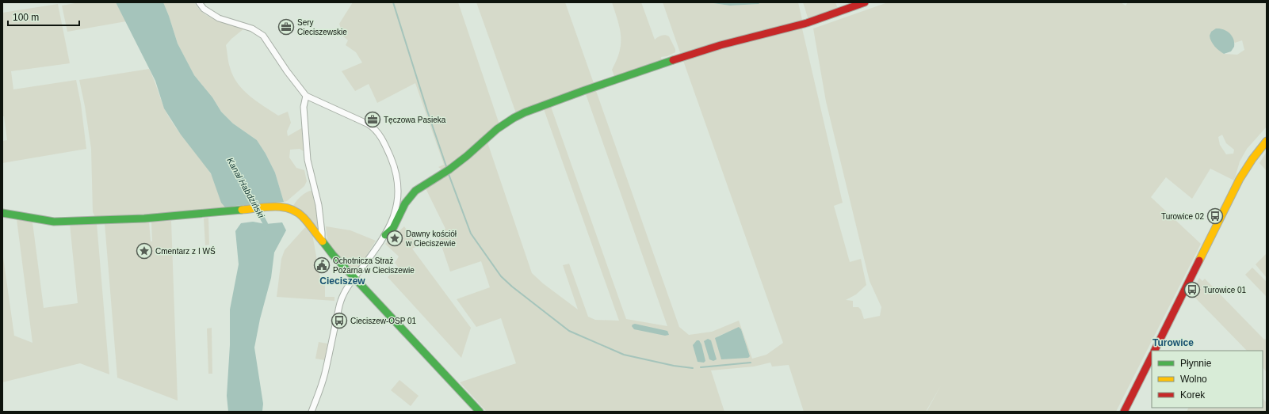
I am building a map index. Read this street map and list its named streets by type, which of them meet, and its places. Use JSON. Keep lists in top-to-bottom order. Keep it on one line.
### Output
{"districts":["Cieciszew","Turowice"],"water":["Kanał Habdziński"],"places":{"office":["Sery Cieciszewskie","Tęczowa Pasieka"],"bus stop":["Turowice 02","Turowice 01","Cieciszew-OSP 01"],"place":["Dawny kościół w Cieciszewie","Cmentarz z I WŚ"],"public building":["Ochotnicza Straż Pożarna w Cieciszewie"]},"legend":["Płynnie","Wolno","Korek"],"scale_bar":"100 m"}
